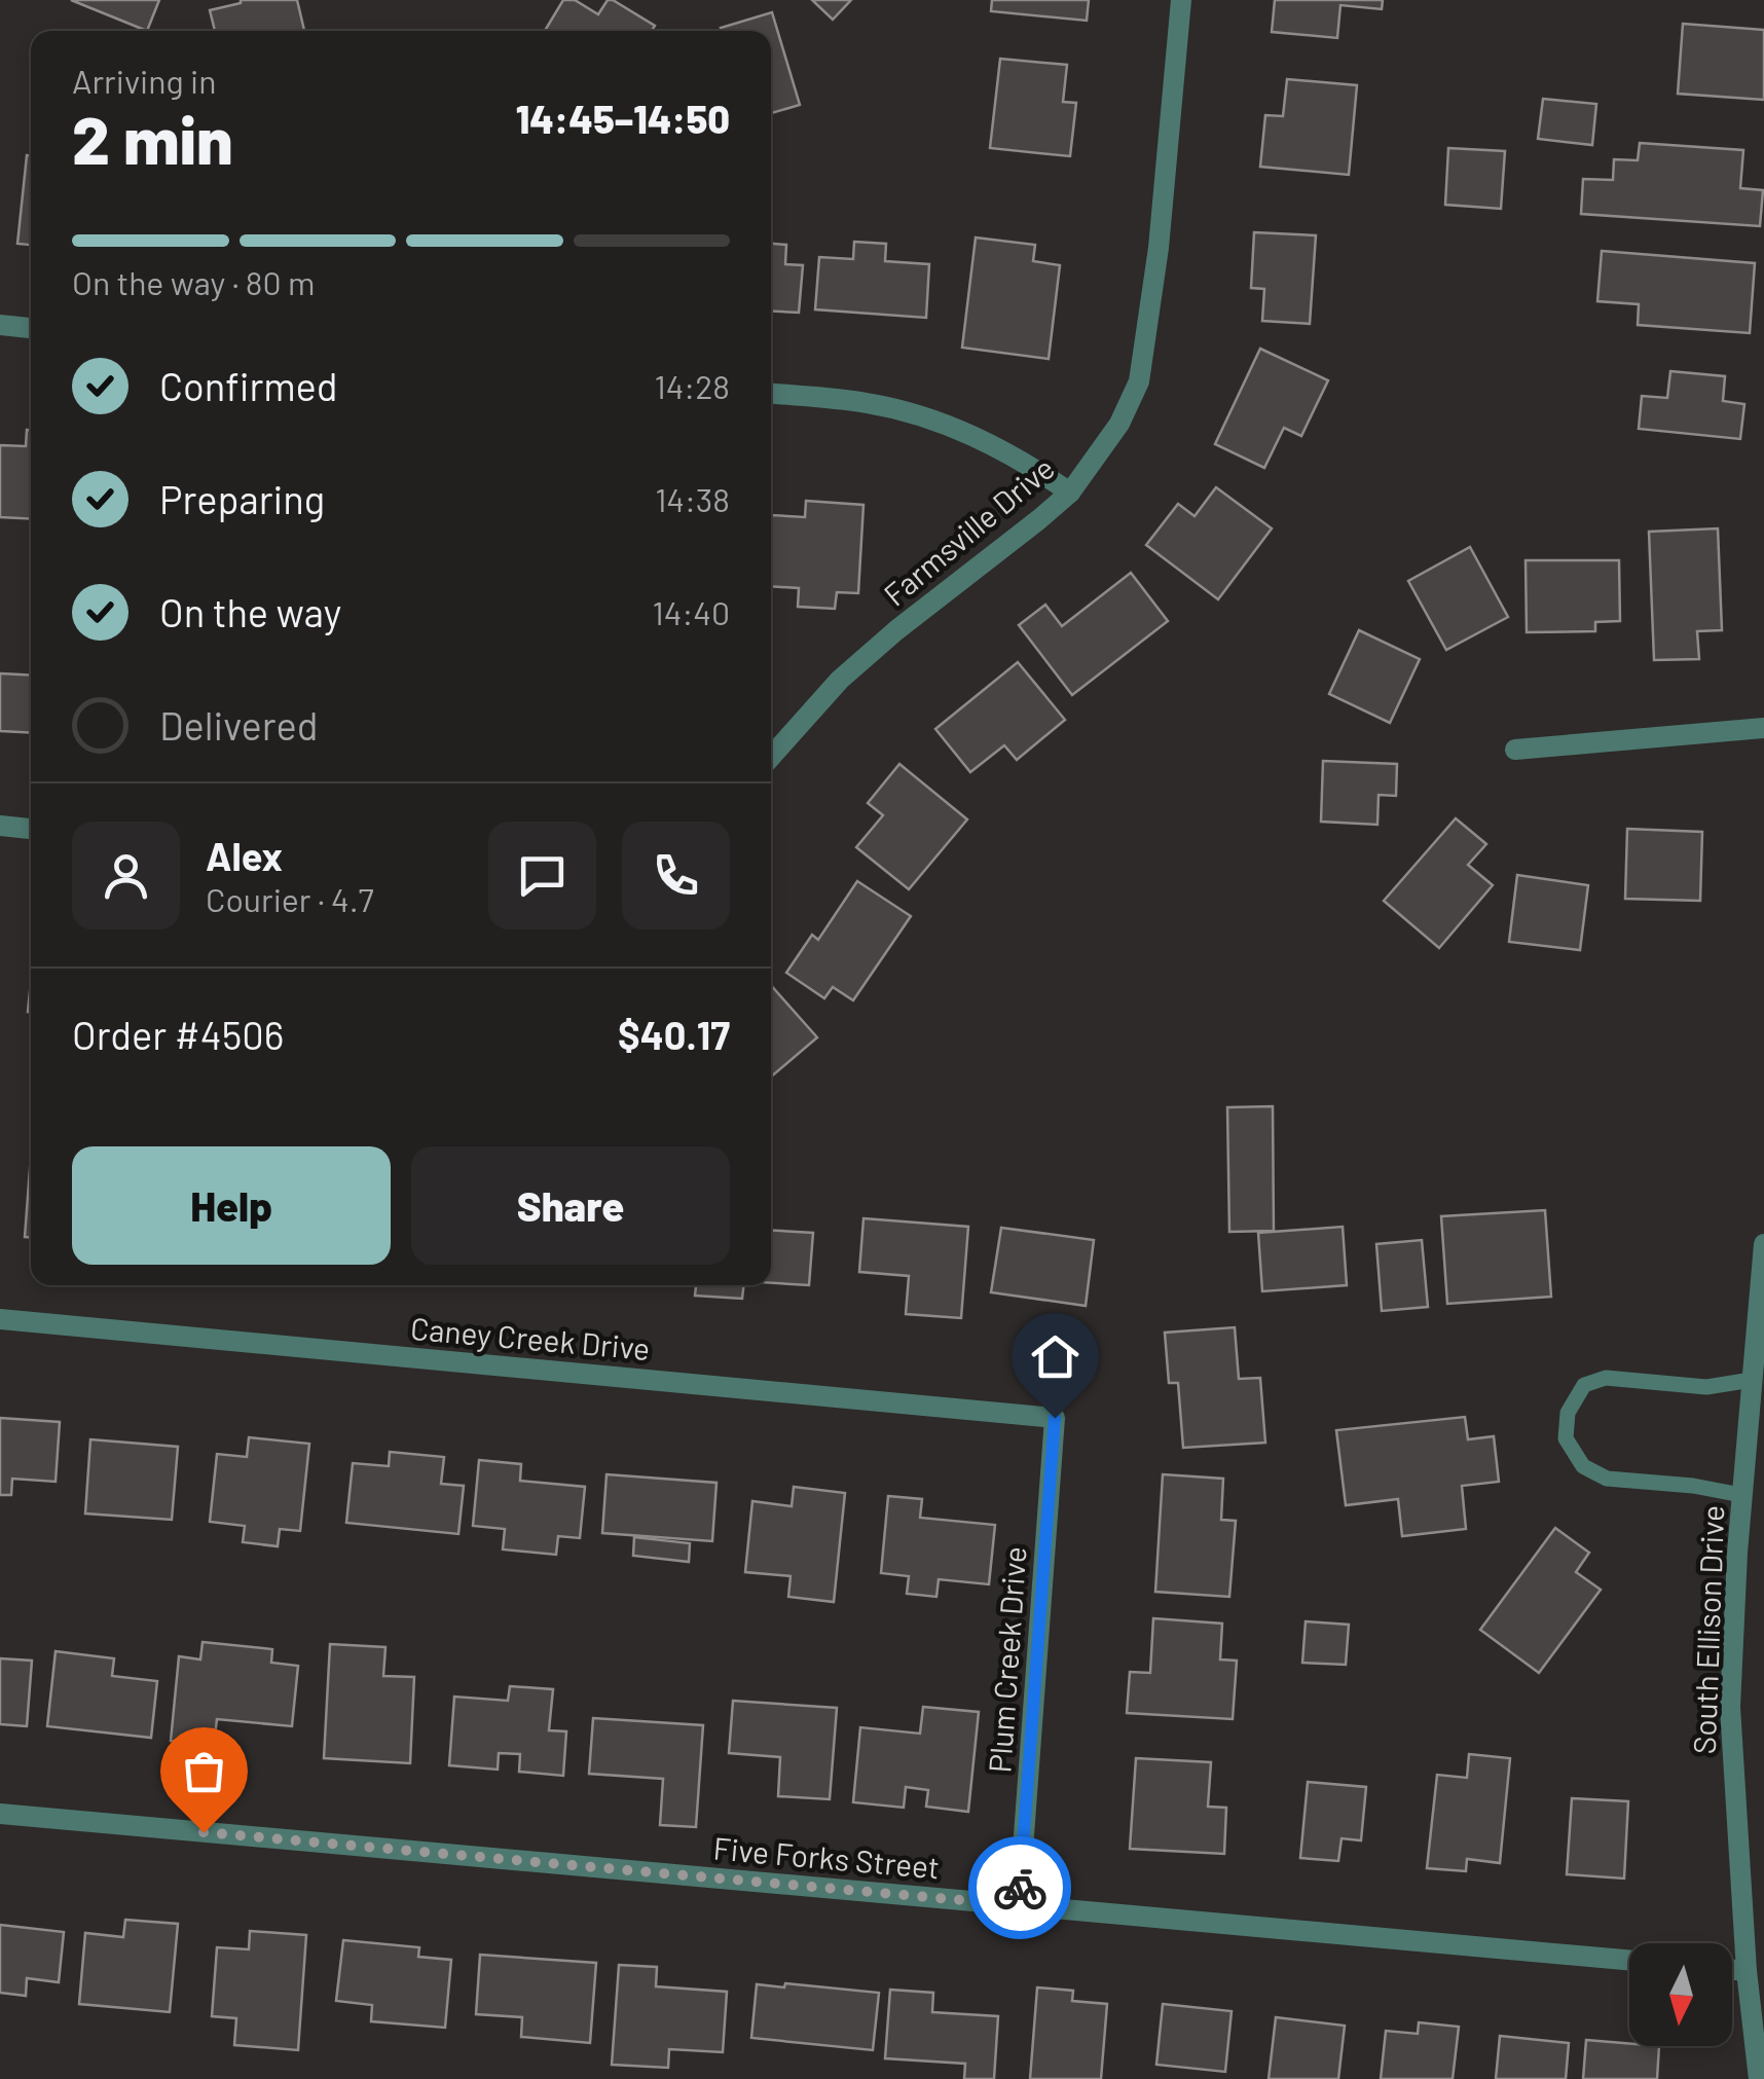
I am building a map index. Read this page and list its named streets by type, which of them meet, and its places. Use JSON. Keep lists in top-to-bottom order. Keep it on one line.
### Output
{"streets":{"street":["Farmsville Drive","Caney Creek Drive","South Ellison Drive","Plum Creek Drive","Five Forks Street"]},"crossings":[["Caney Creek Drive","Plum Creek Drive"],["Plum Creek Drive","Five Forks Street"]],"north":"bottom","page":{"heading":["2 min","Arriving in","14:45–14:50"],"panel":["Alex","Courier · 4.7","Order #4506","$40.17"],"bar":"On the way · 80 m","list":[["Confirmed","14:28"],["Preparing","14:38"],["On the way","14:40"],"Delivered"],"buttons":["Help","Share"]}}
